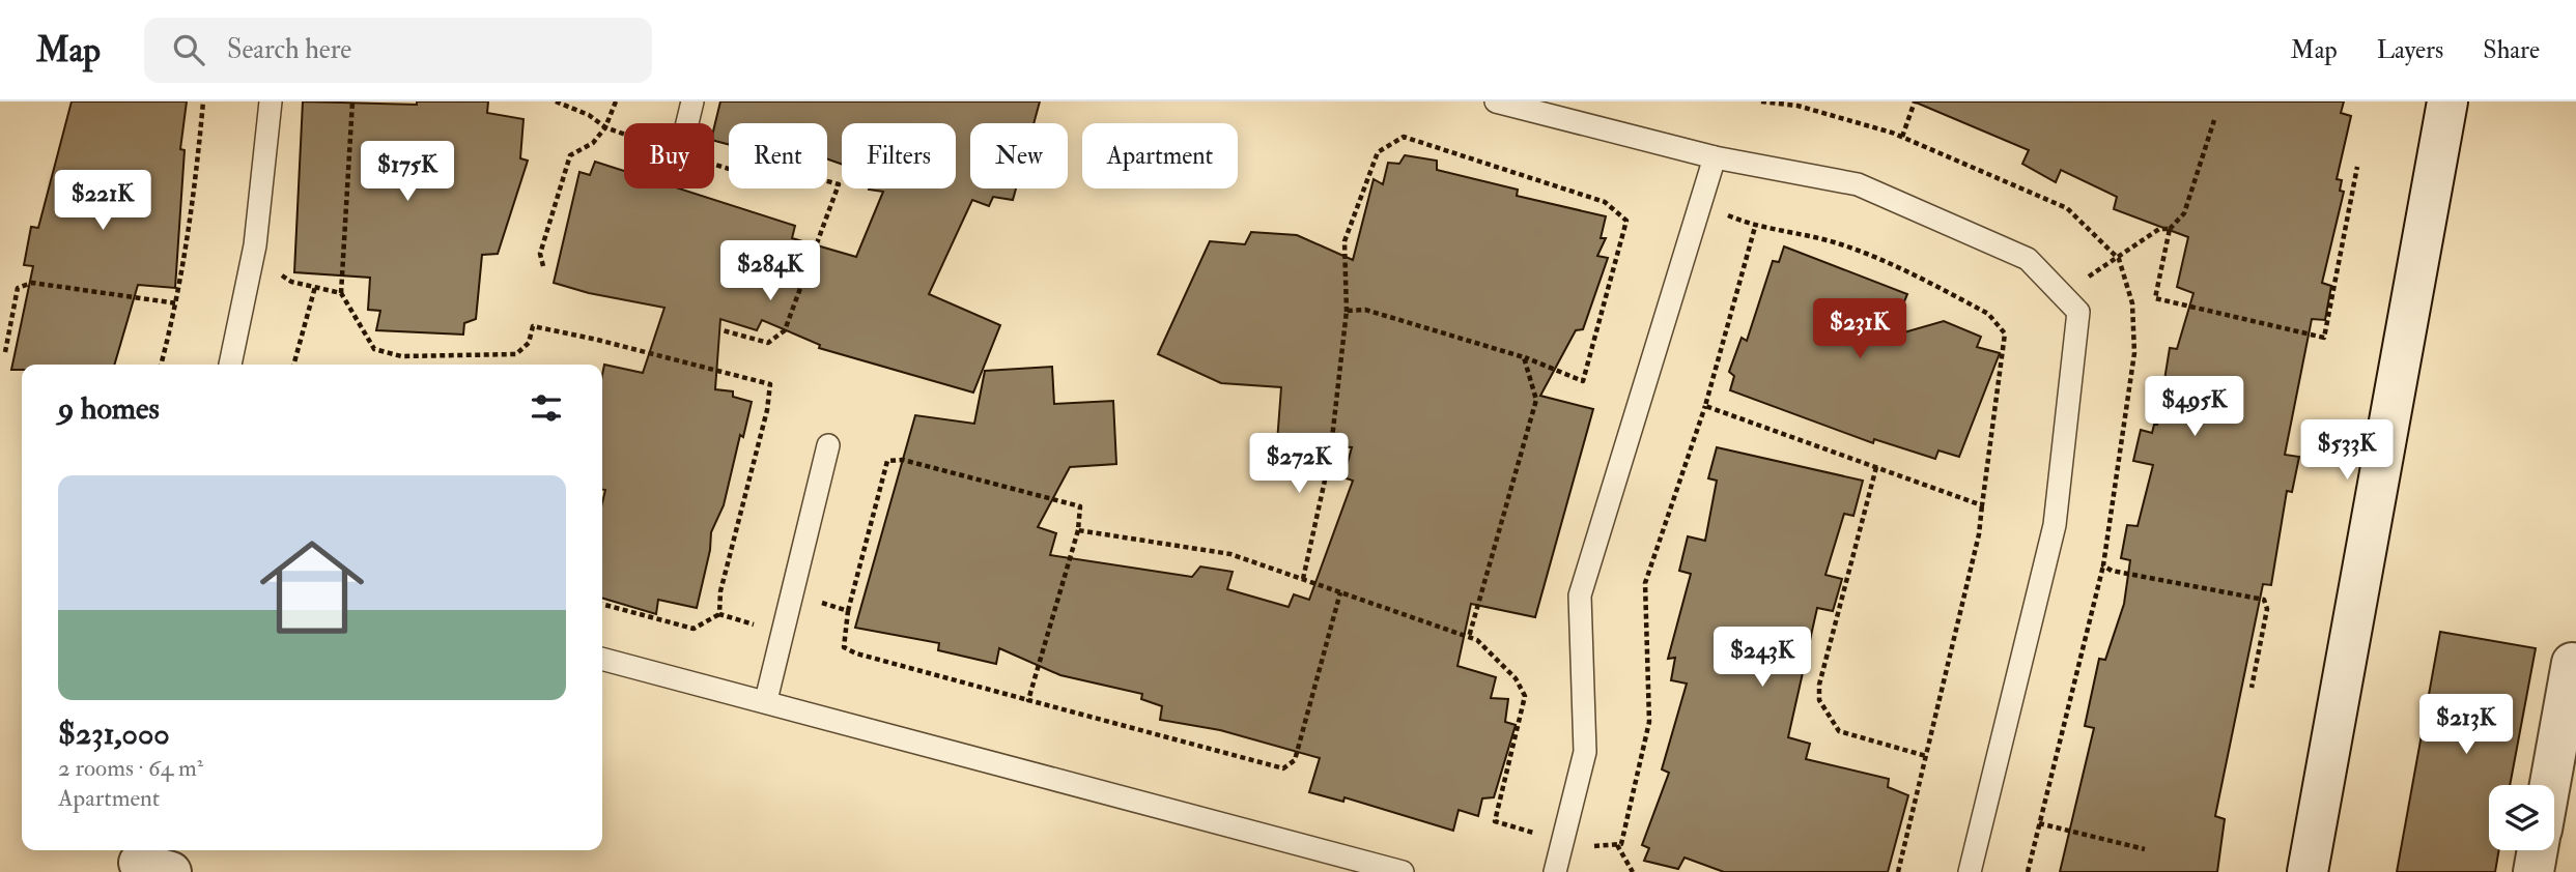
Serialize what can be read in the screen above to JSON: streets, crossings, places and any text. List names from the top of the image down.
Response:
{
  "page": {
    "header": "Map",
    "search": "Search here",
    "nav": ["Map", "Layers", "Share"],
    "chip": [
      "Buy",
      "Rent",
      "Filters",
      "New",
      "Apartment"
    ],
    "price": [
      "$175K",
      "$221K",
      "$284K",
      "$231K",
      "$495K",
      "$533K",
      "$272K",
      "$243K",
      "$213K"
    ],
    "heading": "9 homes",
    "list": [
      {
        "name": "$231,000",
        "note": "2 rooms · 64 m² · Apartment"
      }
    ]
  }
}
